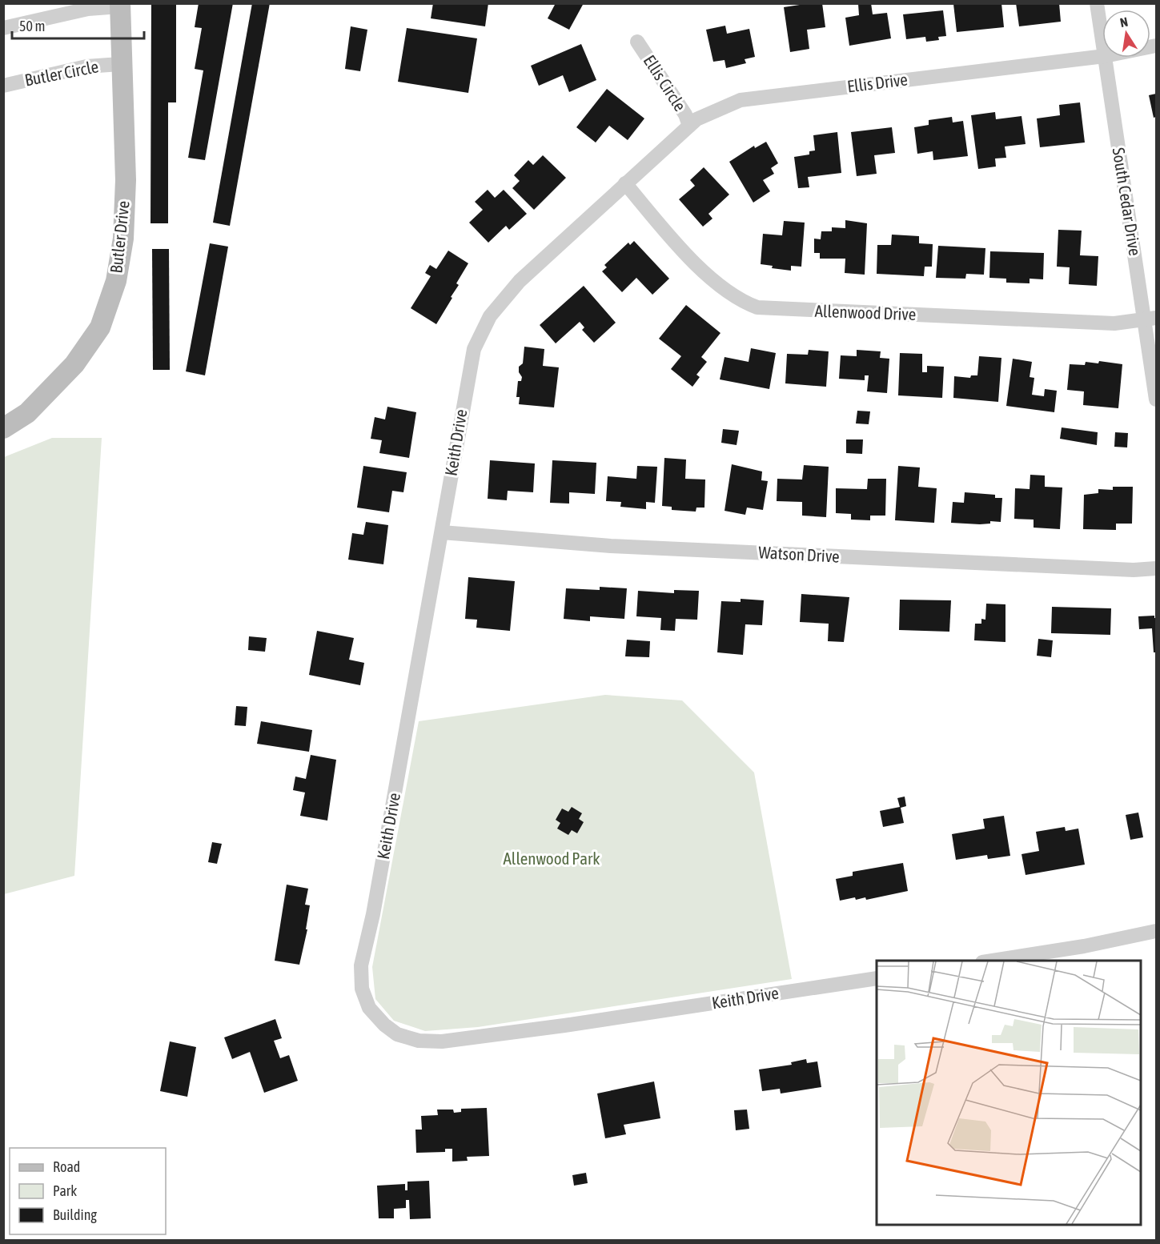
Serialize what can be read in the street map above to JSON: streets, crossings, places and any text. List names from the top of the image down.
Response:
{
  "streets": {
    "street": [
      "Butler Circle",
      "Ellis Circle",
      "Ellis Drive",
      "South Cedar Drive",
      "Butler Drive",
      "Allenwood Drive",
      "Keith Drive",
      "Watson Drive"
    ]
  },
  "crossings": [
    ["Butler Circle", "Butler Drive"],
    ["Ellis Circle", "Ellis Drive"],
    ["Ellis Drive", "Allenwood Drive"],
    ["Ellis Drive", "Keith Drive"],
    ["South Cedar Drive", "Allenwood Drive"],
    ["Allenwood Drive", "Keith Drive"],
    ["Keith Drive", "Watson Drive"]
  ],
  "parks": ["Allenwood Park"],
  "legend": ["Road", "Park", "Building"],
  "scale_bar": "50 m",
  "north": "top"
}
